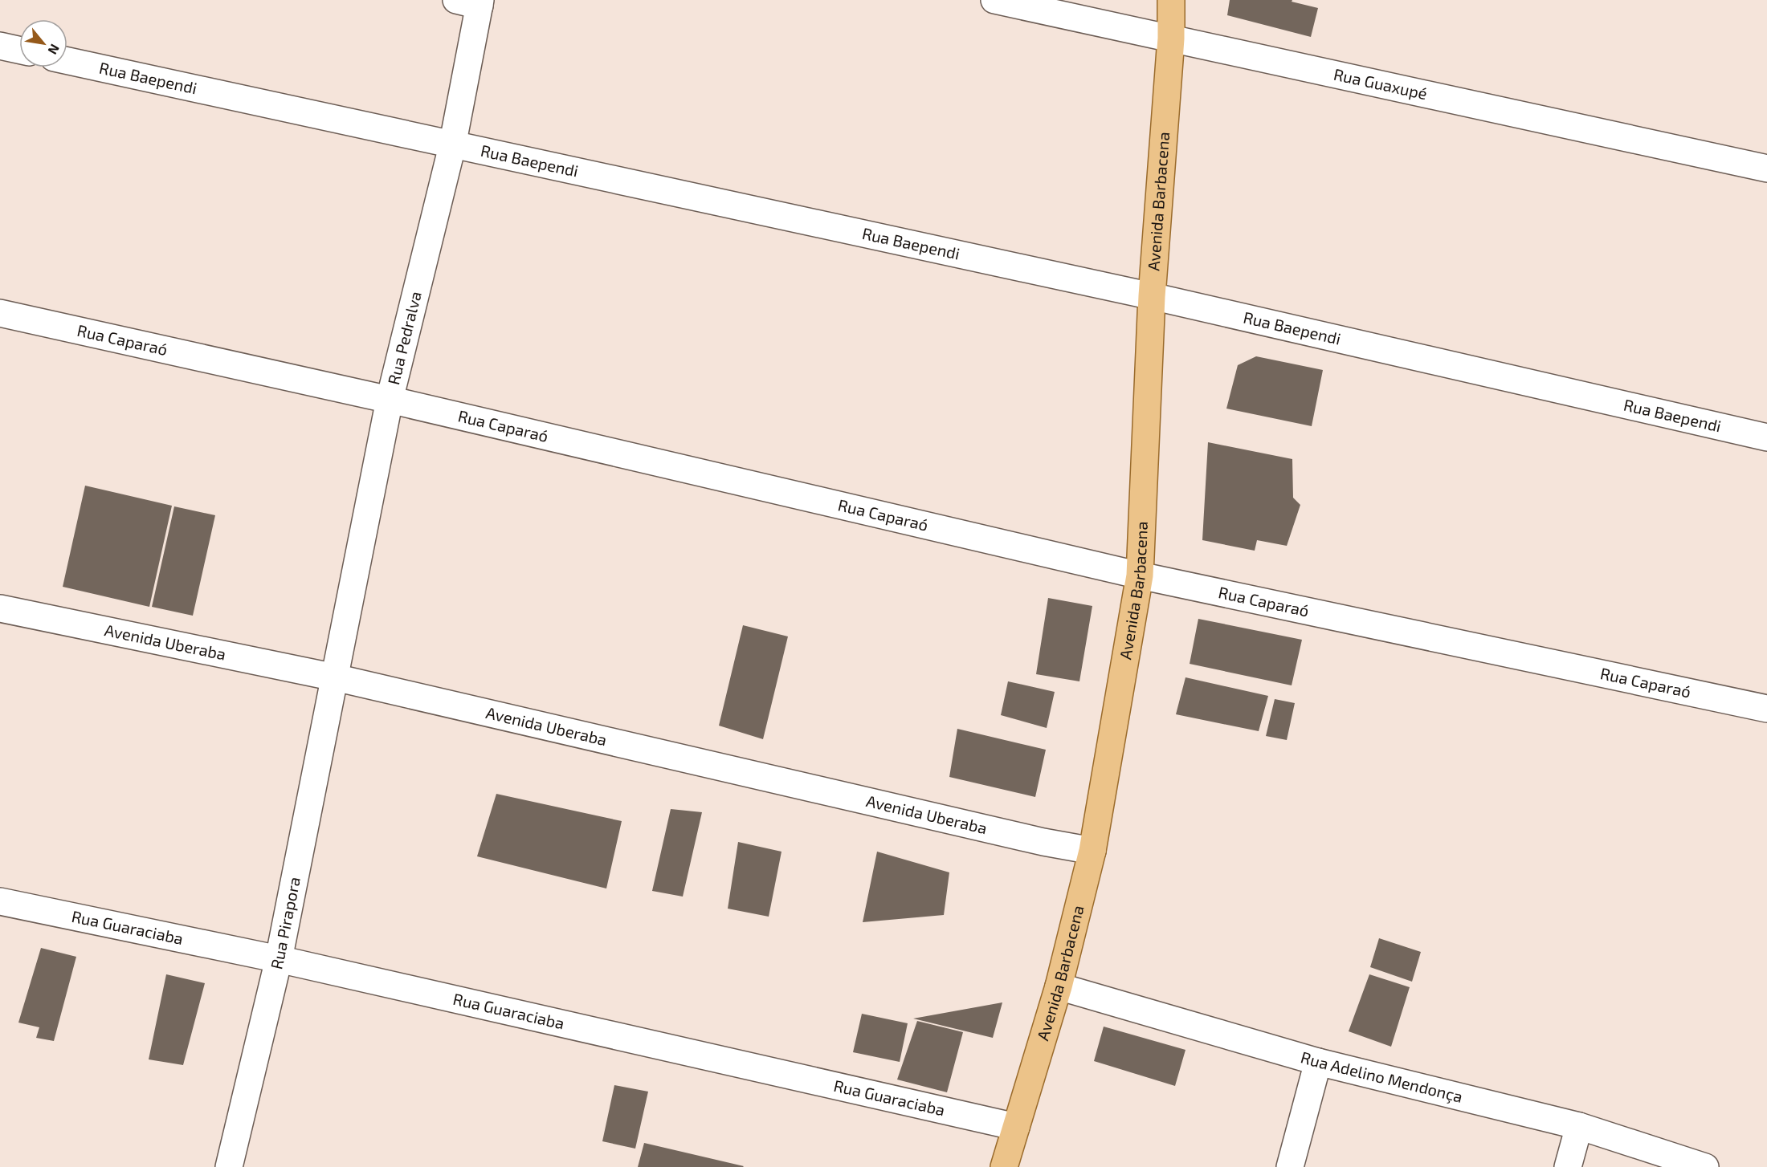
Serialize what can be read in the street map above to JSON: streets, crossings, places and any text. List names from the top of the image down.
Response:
{
  "streets": {
    "main road": ["Avenida Barbacena"],
    "street": [
      "Rua Baependi",
      "Rua Guaxupé",
      "Rua Pedralva",
      "Rua Caparaó",
      "Avenida Uberaba",
      "Rua Pirapora",
      "Rua Guaraciaba",
      "Rua Adelino Mendonça"
    ]
  },
  "crossings": [
    ["Rua Baependi", "Avenida Barbacena"],
    ["Rua Baependi", "Rua Pedralva"],
    ["Rua Guaxupé", "Avenida Barbacena"],
    ["Avenida Barbacena", "Rua Caparaó"],
    ["Avenida Barbacena", "Avenida Uberaba"],
    ["Avenida Barbacena", "Rua Guaraciaba"],
    ["Avenida Barbacena", "Rua Adelino Mendonça"],
    ["Rua Pedralva", "Rua Caparaó"],
    ["Rua Pedralva", "Avenida Uberaba"],
    ["Rua Pedralva", "Rua Pirapora"],
    ["Avenida Uberaba", "Rua Pirapora"],
    ["Rua Pirapora", "Rua Guaraciaba"]
  ],
  "north": "bottom right"
}
